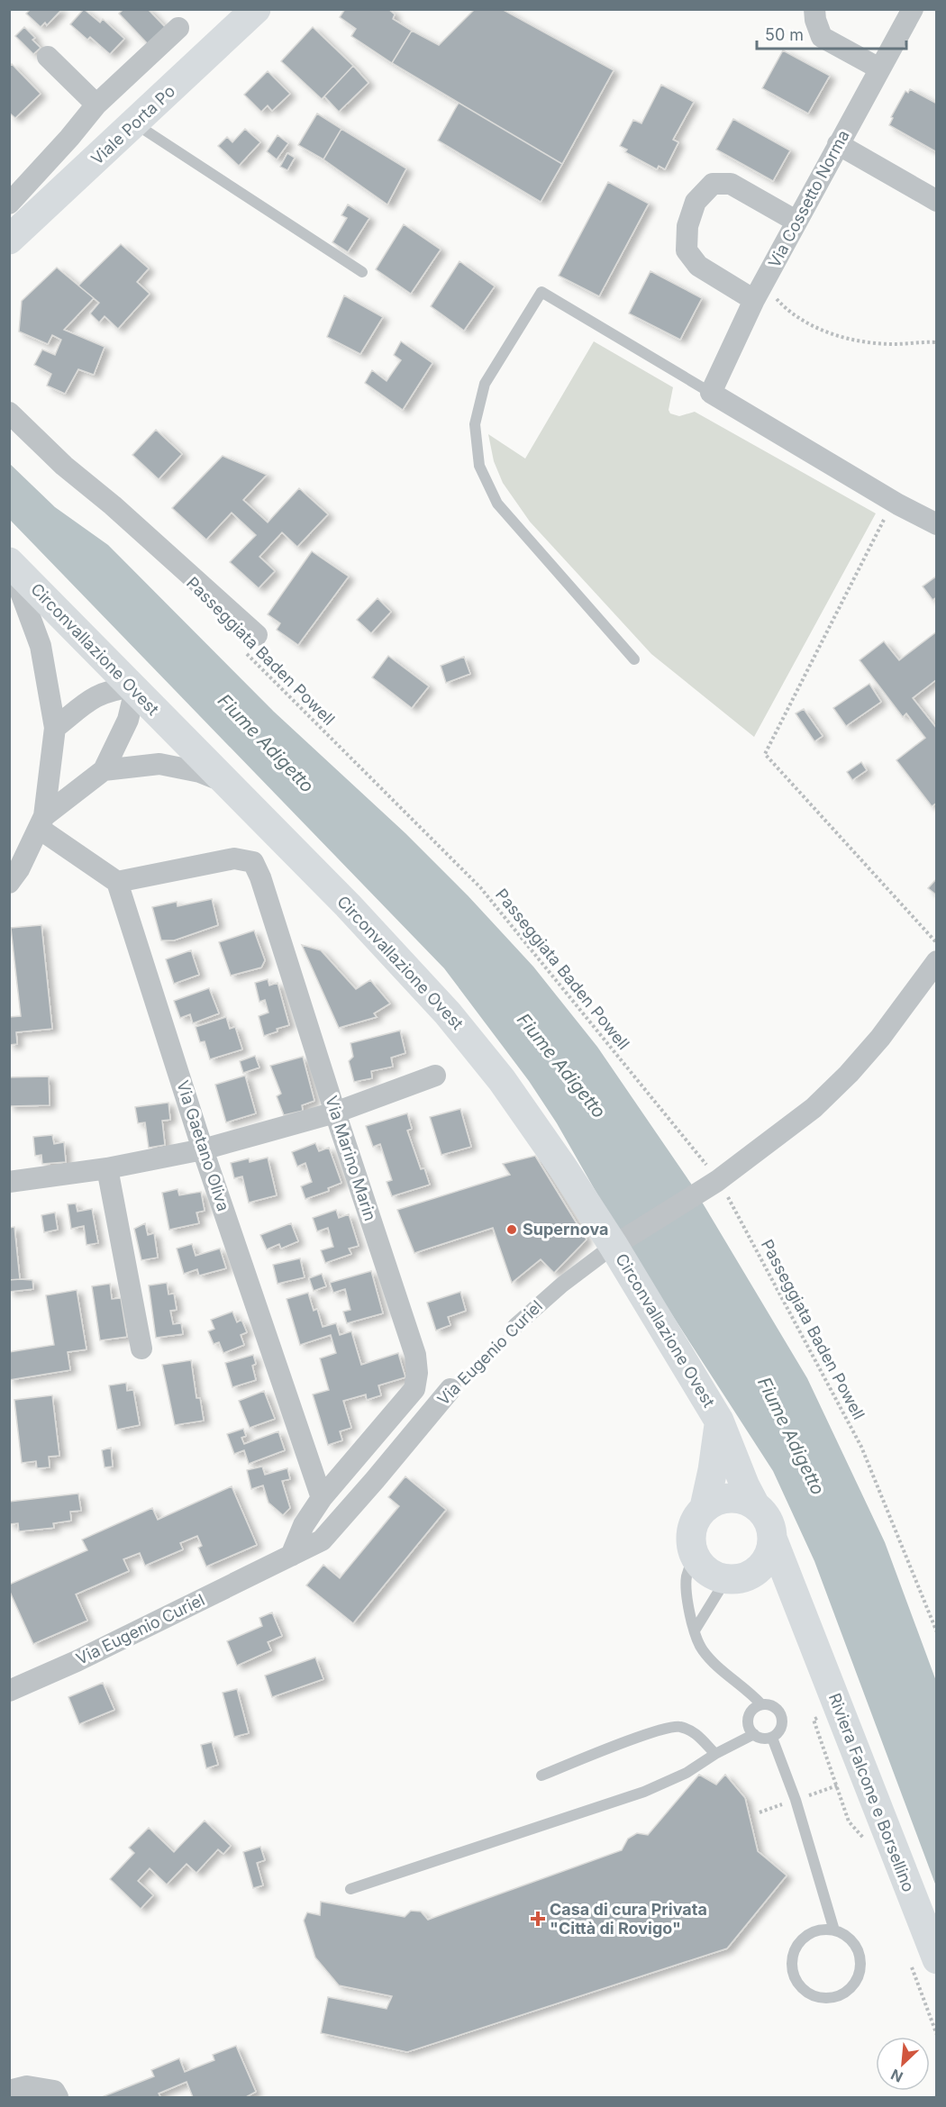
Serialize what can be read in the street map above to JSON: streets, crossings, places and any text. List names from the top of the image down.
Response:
{
  "streets": {
    "main road": ["Viale Porta Po", "Circonvallazione Ovest", "Riviera Falcone e Borsellino"],
    "street": [
      "Via Cossetto Norma",
      "Via Gaetano Oliva",
      "Via Marino Marin",
      "Via Eugenio Curiel"
    ],
    "path": ["Passeggiata Baden Powell"]
  },
  "crossings": [
    ["Circonvallazione Ovest", "Via Eugenio Curiel"],
    ["Circonvallazione Ovest", "Riviera Falcone e Borsellino"],
    ["Passeggiata Baden Powell", "Via Eugenio Curiel"],
    ["Via Gaetano Oliva", "Via Marino Marin"],
    ["Via Marino Marin", "Via Eugenio Curiel"]
  ],
  "water": ["Fiume Adigetto"],
  "places": {
    "other": ["Supernova"],
    "health": ["Casa di cura Privata \"Città di Rovigo\""]
  },
  "scale_bar": "50 m",
  "north": "bottom left"
}
